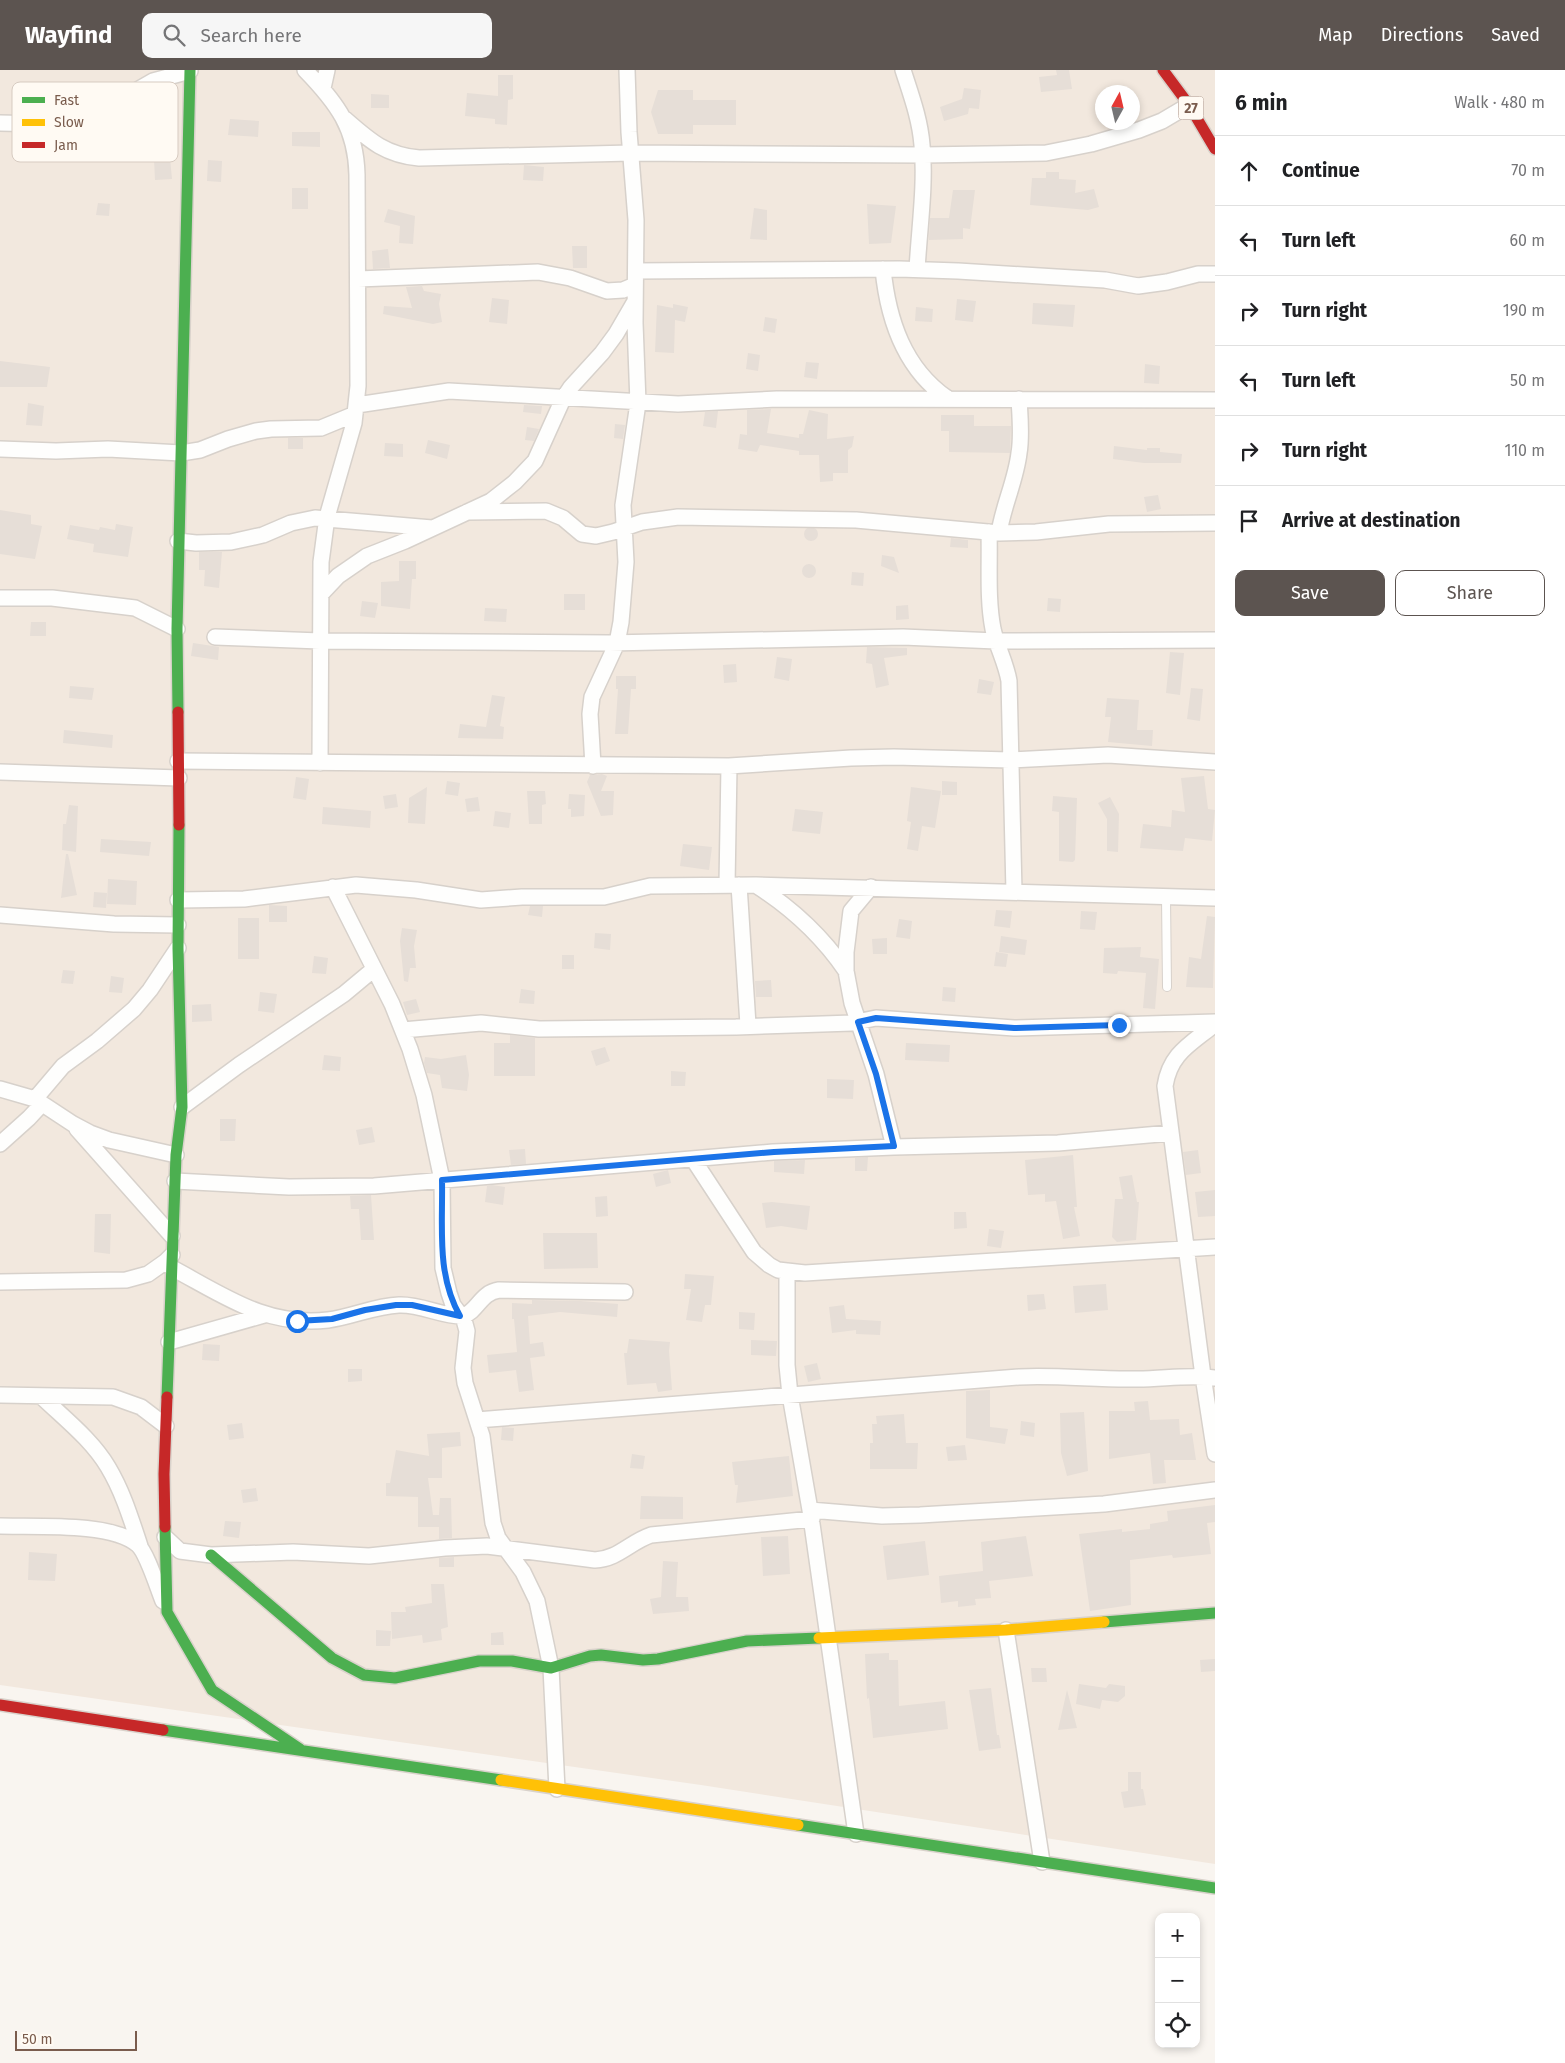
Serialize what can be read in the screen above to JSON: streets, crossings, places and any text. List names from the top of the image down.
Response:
{
  "streets": {
    "street": ["27"]
  },
  "legend": ["Fast", "Slow", "Jam"],
  "scale_bar": "50 m",
  "north": "top",
  "page": {
    "header": "Wayfind",
    "search": "Search here",
    "nav": ["Map", "Directions", "Saved"],
    "heading": ["6 min", "Walk · 480 m"],
    "list": [
      ["Continue", "70 m"],
      ["Turn left", "60 m"],
      ["Turn right", "190 m"],
      ["Turn left", "50 m"],
      ["Turn right", "110 m"],
      "Arrive at destination"
    ],
    "buttons": ["Save", "Share"],
    "map_buttons": ["+", "−"],
    "scale": "50 m"
  }
}
